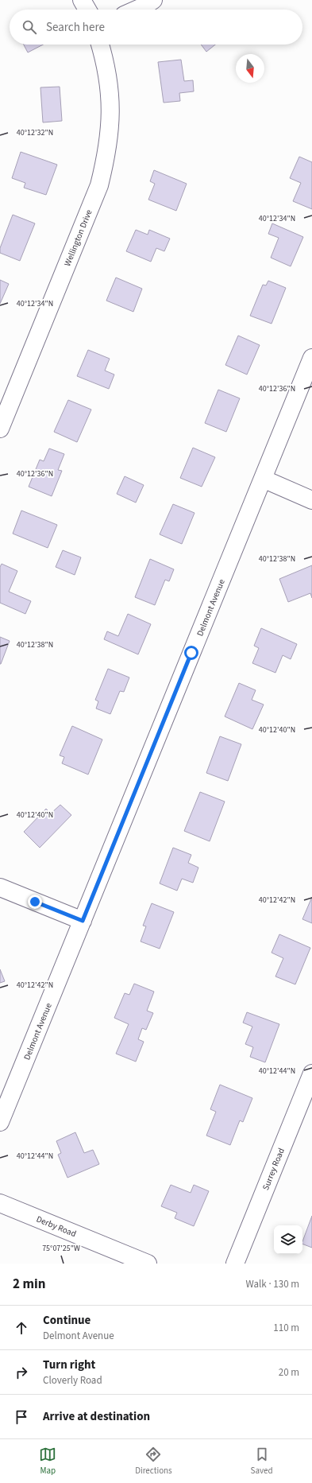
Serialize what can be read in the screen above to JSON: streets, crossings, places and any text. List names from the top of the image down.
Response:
{
  "streets": {
    "street": [
      "Wellington Drive",
      "Delmont Avenue",
      "Surrey Road",
      "Derby Road"
    ]
  },
  "north": "bottom",
  "page": {
    "search": "Search here",
    "heading": ["2 min", "Walk · 130 m"],
    "list": [
      ["Continue", "Delmont Avenue", "110 m"],
      ["Turn right", "Cloverly Road", "20 m"],
      "Arrive at destination"
    ],
    "nav": ["Map", "Directions", "Saved"]
  },
  "coordinates": [
    "40°12'32\"N",
    "40°12'34\"N",
    "40°12'36\"N",
    "40°12'38\"N",
    "40°12'40\"N",
    "40°12'42\"N",
    "40°12'44\"N",
    "75°07'25\"W"
  ]
}
